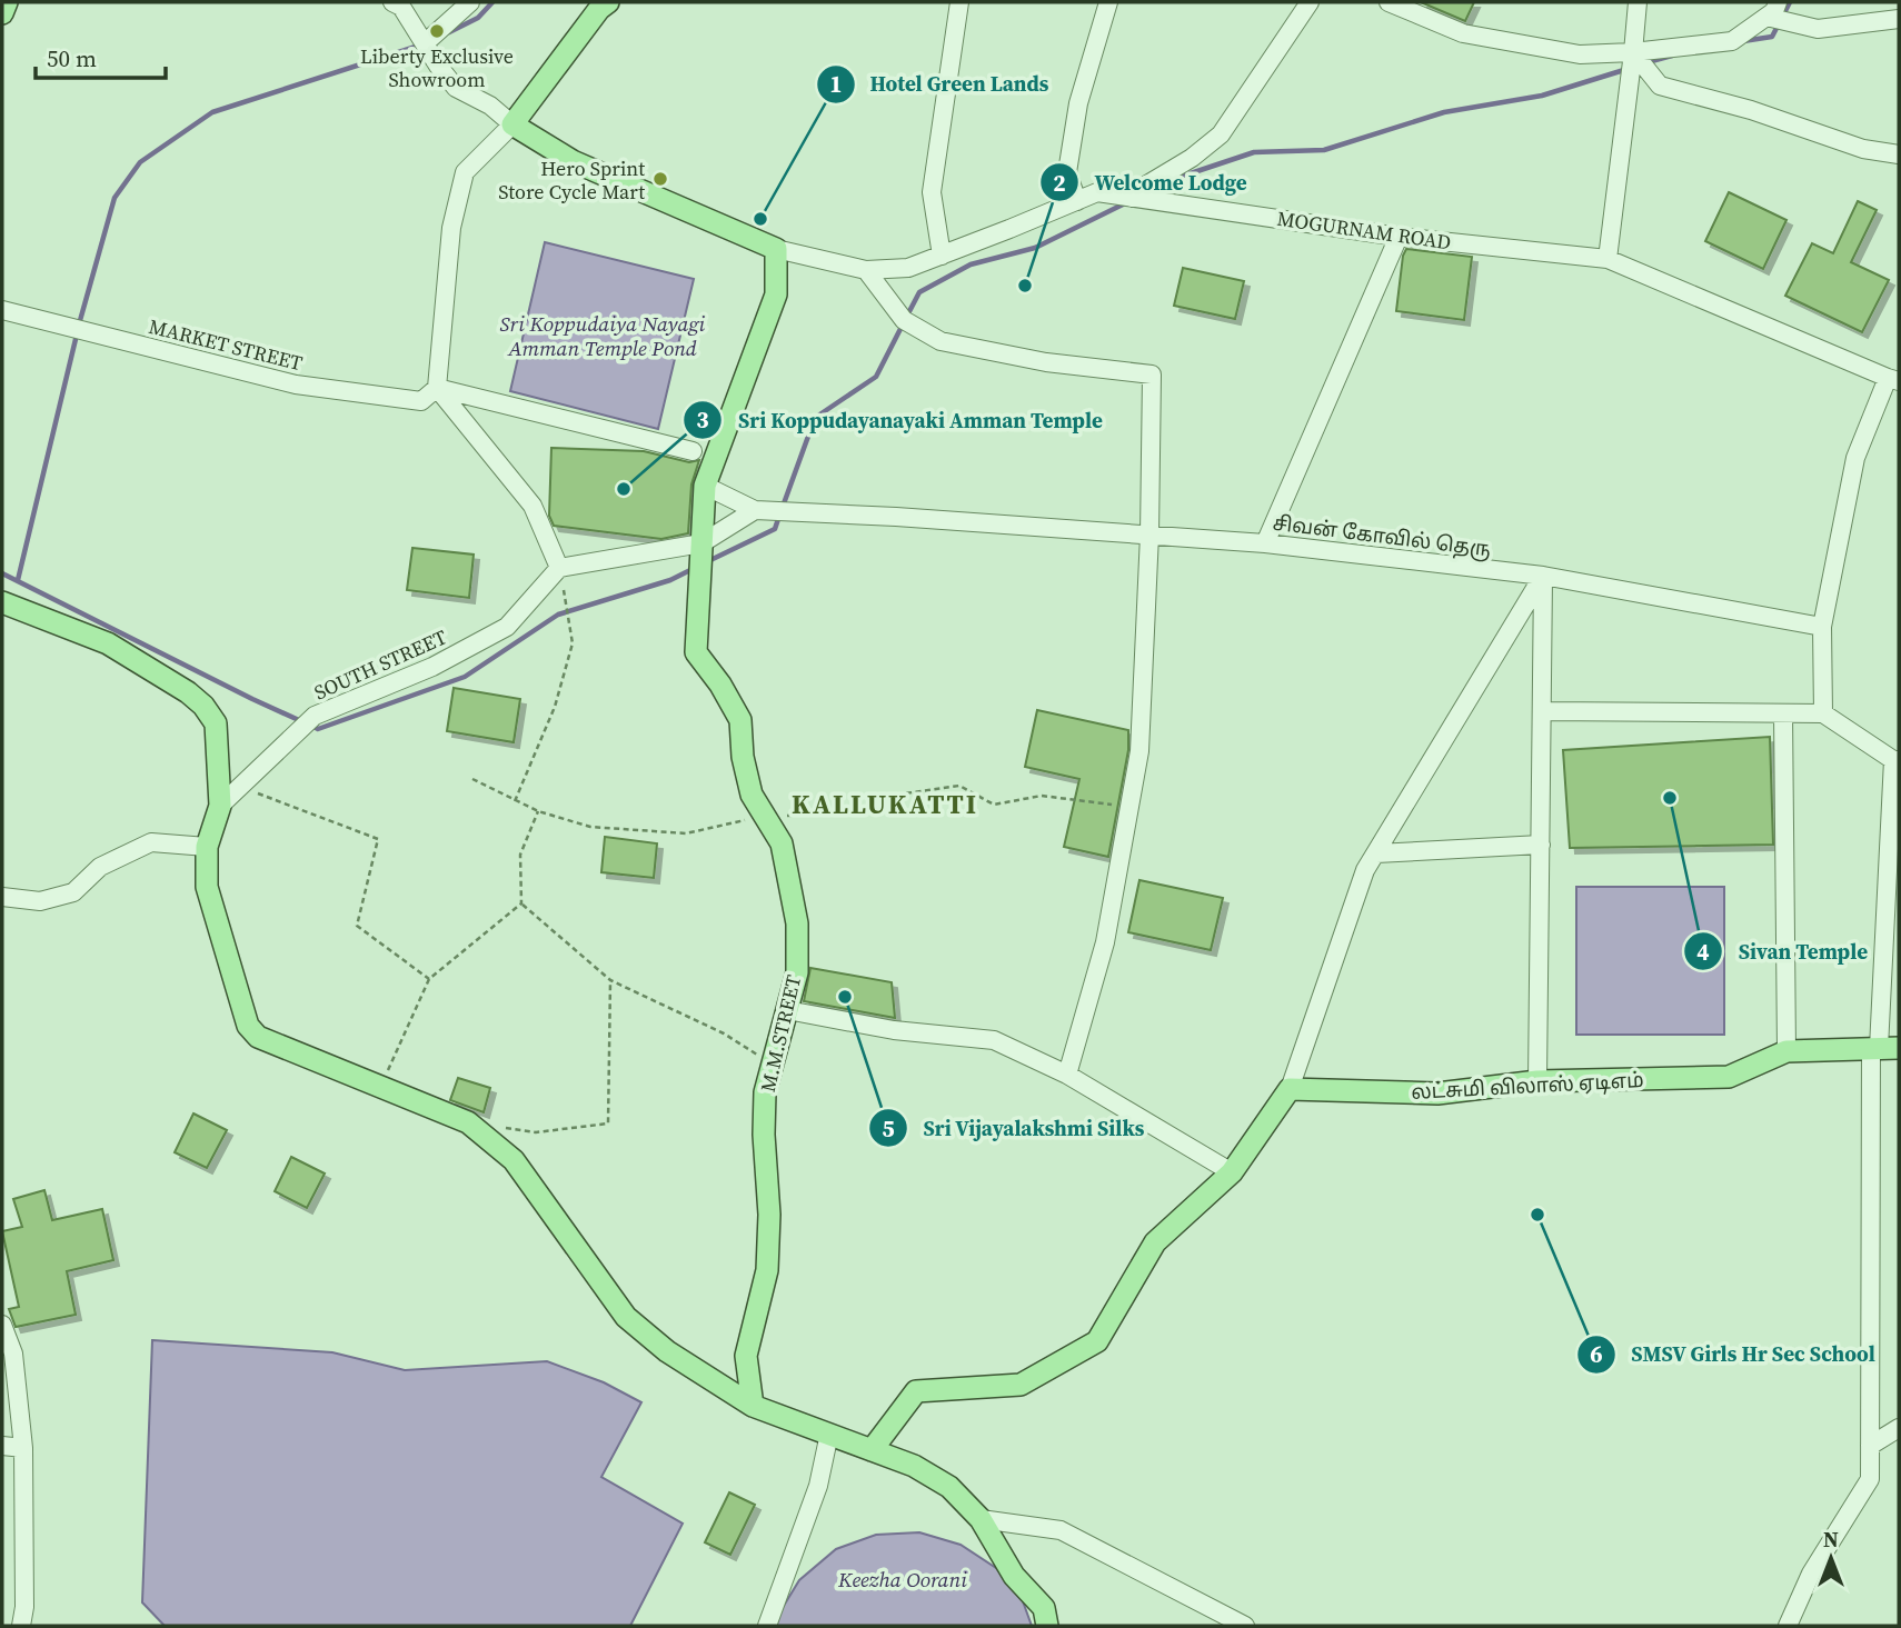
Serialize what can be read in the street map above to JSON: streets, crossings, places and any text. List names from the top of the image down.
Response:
{
  "streets": {
    "main road": ["MOGURNAM ROAD", "M.M.STREET", "லட்சுமி விலாஸ் ஏடிஎம்"],
    "street": ["MARKET STREET", "சிவன் கோவில் தெரு", "SOUTH STREET"]
  },
  "crossings": [
    ["MOGURNAM ROAD", "M.M.STREET"]
  ],
  "districts": ["KALLUKATTI"],
  "water": ["Sri Koppudaiya Nayagi Amman Temple Pond", "Keezha Oorani"],
  "places": [
    "Liberty Exclusive Showroom",
    "Hero Sprint Store Cycle Mart",
    "Hotel Green Lands",
    "Welcome Lodge",
    "Sri Koppudayanayaki Amman Temple",
    "Sivan Temple",
    "Sri Vijayalakshmi Silks",
    "SMSV Girls Hr Sec School"
  ],
  "scale_bar": "50 m",
  "north": "top"
}
